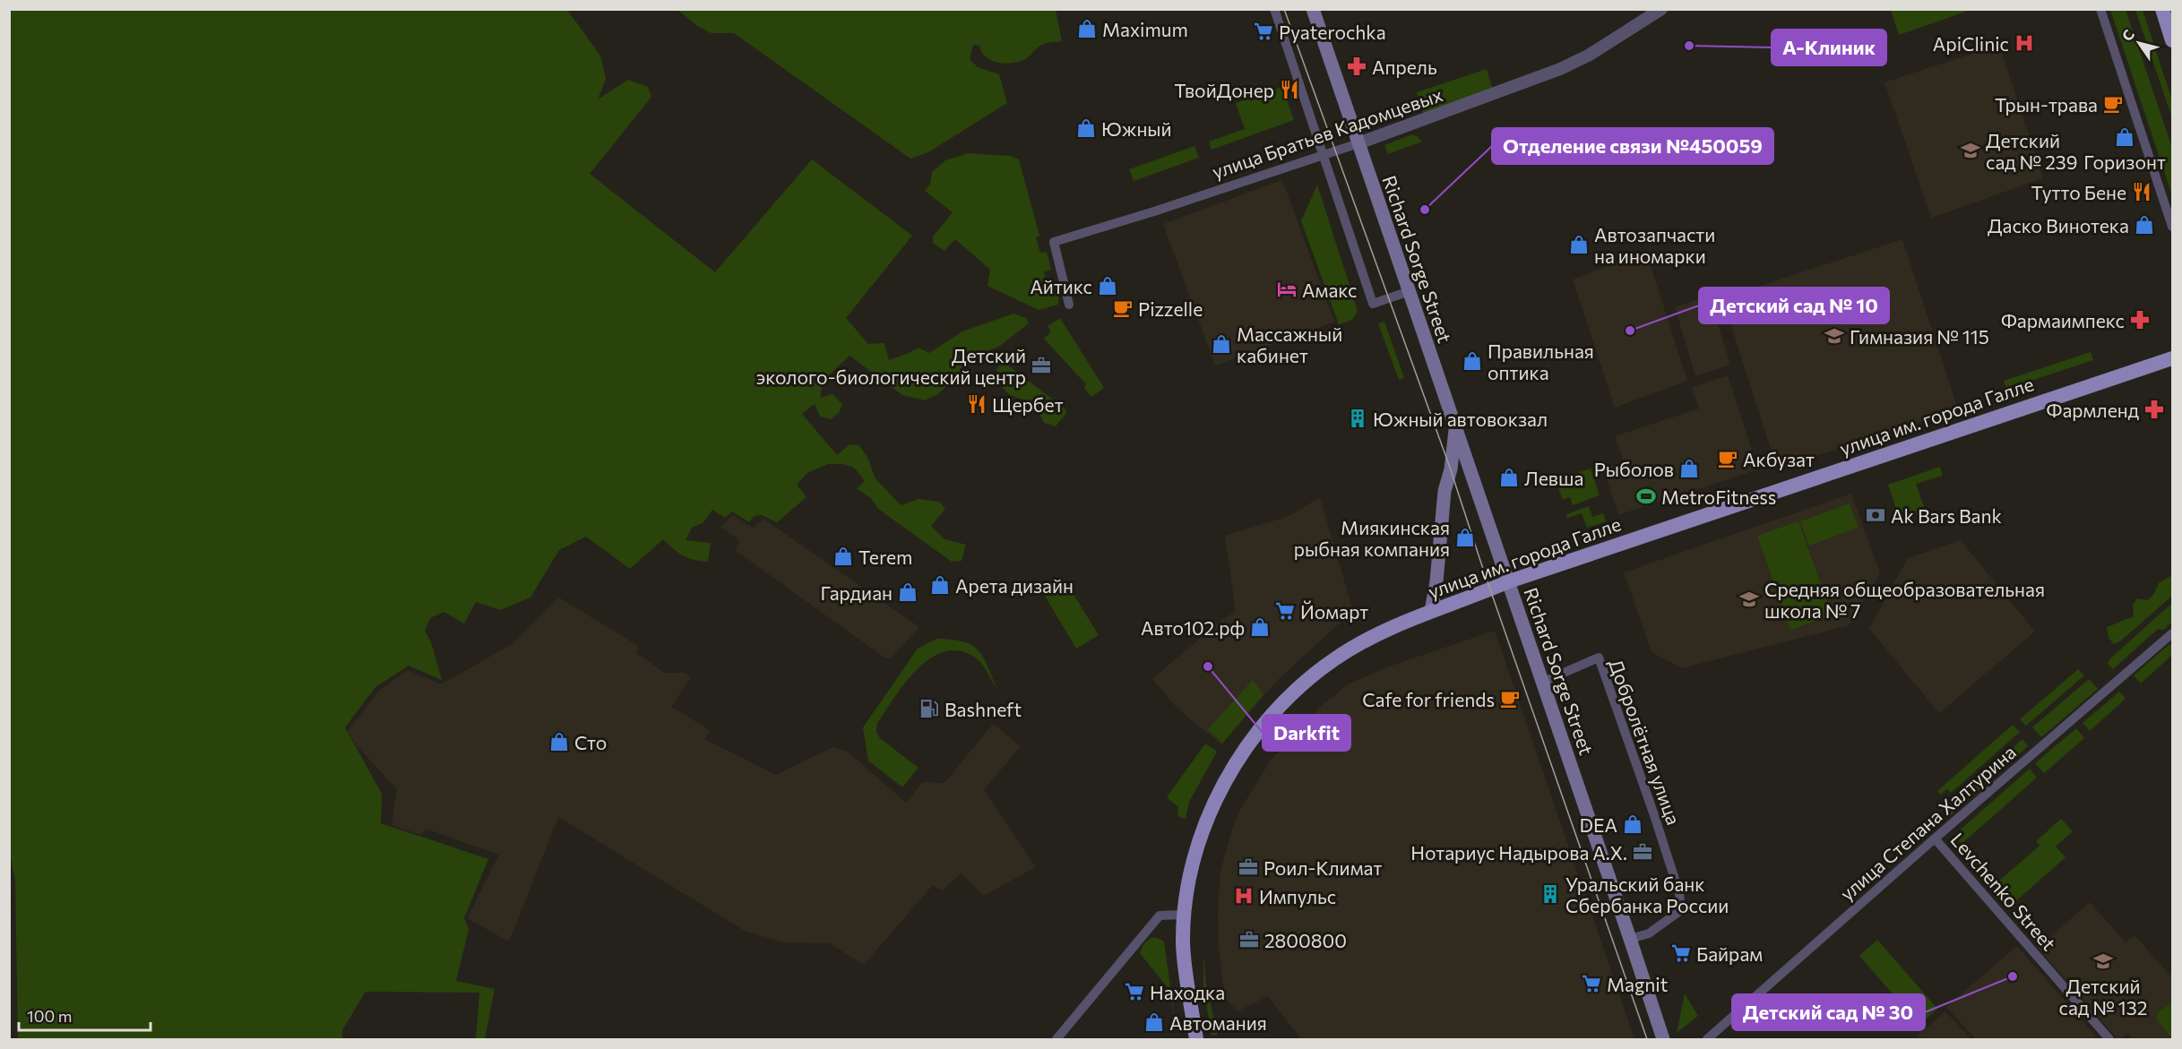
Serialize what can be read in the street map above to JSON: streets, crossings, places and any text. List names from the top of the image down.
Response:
{
  "streets": {
    "main road": ["Richard Sorge Street", "улица им. города Галле"],
    "street": [
      "улица Братьев Кадомцевых",
      "Добролётная улица",
      "улица Степана Халтурина",
      "Levchenko Street"
    ]
  },
  "crossings": [
    ["улица Братьев Кадомцевых", "Richard Sorge Street"],
    ["Richard Sorge Street", "улица им. города Галле"],
    ["Richard Sorge Street", "Добролётная улица"],
    ["улица Степана Халтурина", "Levchenko Street"]
  ],
  "places": {
    "shop": [
      "Maximum",
      "Южный",
      "Горизонт",
      "Даско Винотека",
      "Автозапчасти на иномарки",
      "Айтикс",
      "Массажный кабинет",
      "Правильная оптика",
      "Рыболов",
      "Левша",
      "Миякинская рыбная компания",
      "Terem",
      "Арета дизайн",
      "Гардиан",
      "Авто102.рф",
      "Сто",
      "DEA",
      "Автомания"
    ],
    "supermarket": [
      "Pyaterochka",
      "Йомарт",
      "Байрам",
      "Magnit",
      "Находка"
    ],
    "hospital": ["ApiClinic", "Импульс"],
    "other": [
      "А-Клиник",
      "Отделение связи №450059",
      "Детский сад № 10",
      "Darkfit",
      "Детский сад № 30"
    ],
    "pharmacy": ["Апрель", "Фармаимпекс", "Фармленд"],
    "restaurant": ["ТвойДонер", "Тутто Бене", "Щербет"],
    "cafe": [
      "Трын-трава",
      "Pizzelle",
      "Акбузат",
      "Cafe for friends"
    ],
    "school or university": [
      "Детский сад № 239",
      "Гимназия № 115",
      "Средняя общеобразовательная школа № 7",
      "Детский сад № 132"
    ],
    "hotel": ["Амакс"],
    "office": [
      "Детский эколого-биологический центр",
      "Нотариус Надырова А.Х.",
      "Роил-Климат",
      "2800800"
    ],
    "building": ["Южный автовокзал", "Уральский банк Сбербанка России"],
    "sports": ["MetroFitness"],
    "bank": ["Ak Bars Bank"],
    "fuel station": ["Bashneft"]
  },
  "scale_bar": "100 m",
  "north": "top left"
}
